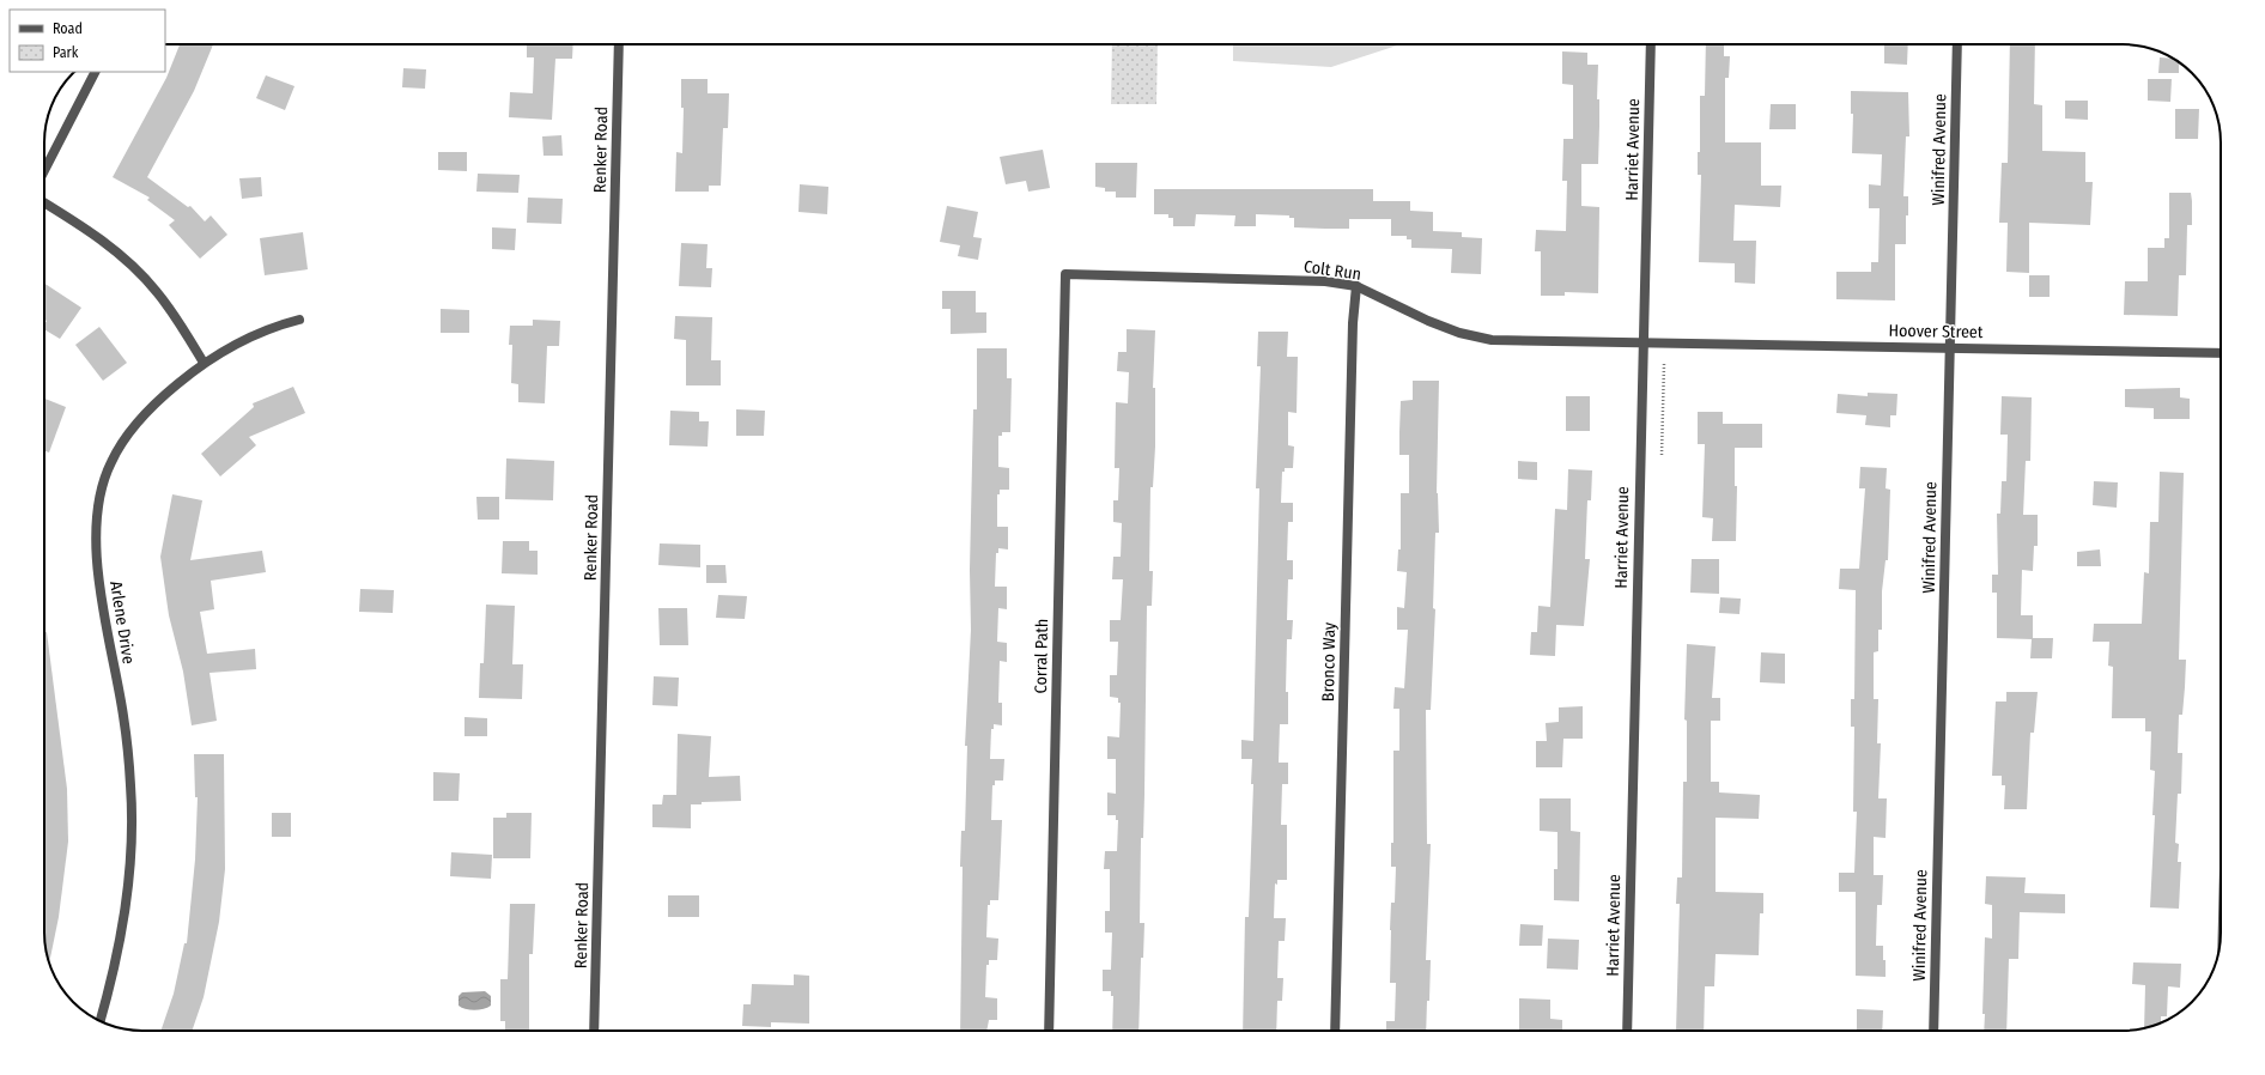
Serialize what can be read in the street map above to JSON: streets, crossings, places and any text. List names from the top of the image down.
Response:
{
  "streets": {
    "street": [
      "Renker Road",
      "Harriet Avenue",
      "Winifred Avenue",
      "Colt Run",
      "Hoover Street",
      "Arlene Drive",
      "Corral Path",
      "Bronco Way"
    ]
  },
  "crossings": [
    ["Harriet Avenue", "Colt Run"],
    ["Harriet Avenue", "Hoover Street"],
    ["Winifred Avenue", "Hoover Street"],
    ["Colt Run", "Hoover Street"],
    ["Colt Run", "Corral Path"],
    ["Colt Run", "Bronco Way"]
  ],
  "legend": ["Road", "Park"]
}
